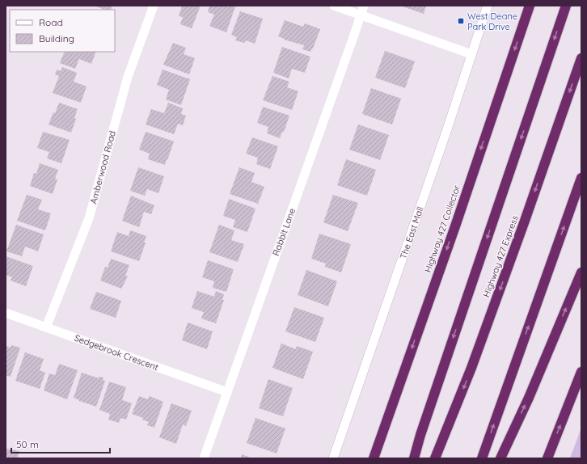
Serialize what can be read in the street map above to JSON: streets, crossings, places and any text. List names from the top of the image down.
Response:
{
  "streets": {
    "highway": ["Highway 427 Collector", "Highway 427 Express"],
    "street": [
      "Amberwood Road",
      "Rabbit Lane",
      "The East Mall",
      "Sedgebrook Crescent"
    ]
  },
  "crossings": [
    ["Amberwood Road", "Sedgebrook Crescent"],
    ["Rabbit Lane", "Sedgebrook Crescent"]
  ],
  "places": {
    "transit": ["West Deane Park Drive"]
  },
  "legend": ["Road", "Building"],
  "scale_bar": "50 m"
}
